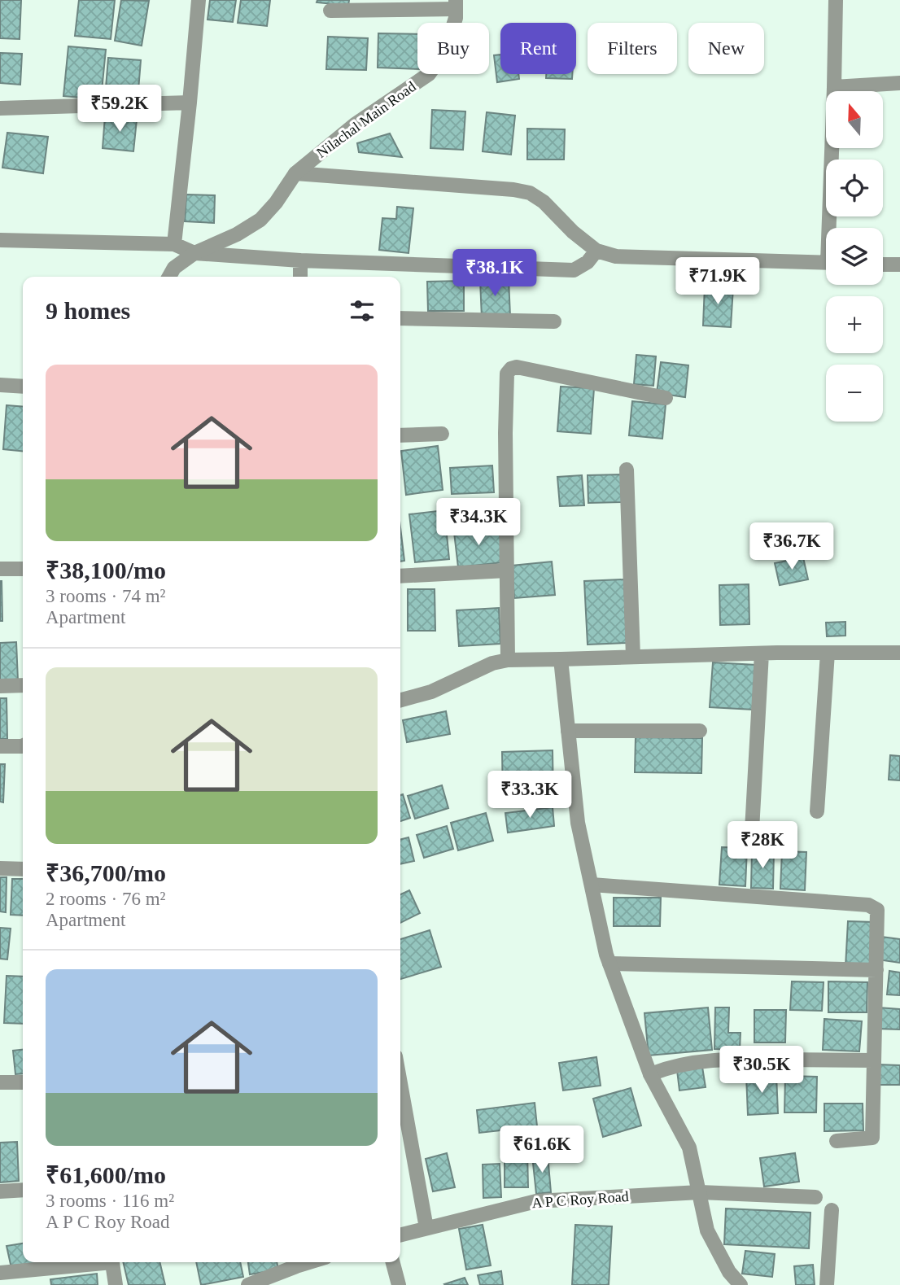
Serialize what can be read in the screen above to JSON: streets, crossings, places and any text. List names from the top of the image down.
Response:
{
  "streets": {
    "street": ["Nilachal Main Road", "A P C Roy Road"]
  },
  "north": "top",
  "page": {
    "chip": [
      "Buy",
      "Rent",
      "Filters",
      "New"
    ],
    "price": [
      "₹59.2K",
      "₹38.1K",
      "₹71.9K",
      "₹34.3K",
      "₹36.7K",
      "₹33.3K",
      "₹28K",
      "₹30.5K",
      "₹61.6K"
    ],
    "map_buttons": ["+", "−"],
    "heading": "9 homes",
    "list": [
      {
        "name": "₹38,100/mo",
        "note": "3 rooms · 74 m² · Apartment"
      },
      {
        "name": "₹36,700/mo",
        "note": "2 rooms · 76 m² · Apartment"
      },
      {
        "name": "₹61,600/mo",
        "note": "3 rooms · 116 m² · A P C Roy Road"
      }
    ]
  }
}
